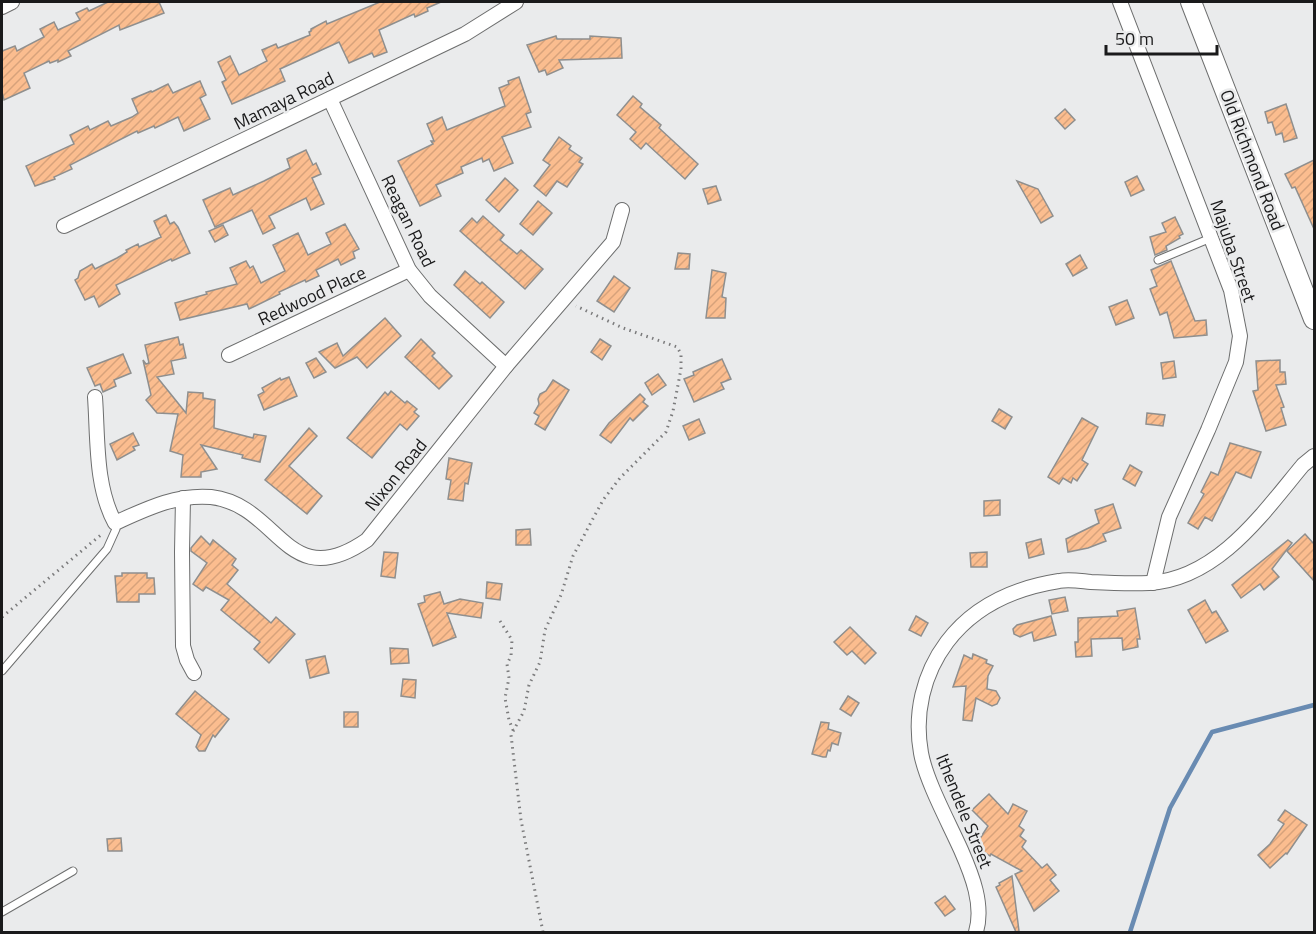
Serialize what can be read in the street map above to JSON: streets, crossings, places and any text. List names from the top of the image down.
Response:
{
  "streets": {
    "street": [
      "Mamaya Road",
      "Old Richmond Road",
      "Reagan Road",
      "Majuba Street",
      "Redwood Place",
      "Nixon Road",
      "Ithendele Street"
    ]
  },
  "crossings": [
    ["Mamaya Road", "Reagan Road"],
    ["Reagan Road", "Redwood Place"],
    ["Reagan Road", "Nixon Road"],
    ["Majuba Street", "Ithendele Street"]
  ],
  "scale_bar": "50 m"
}
